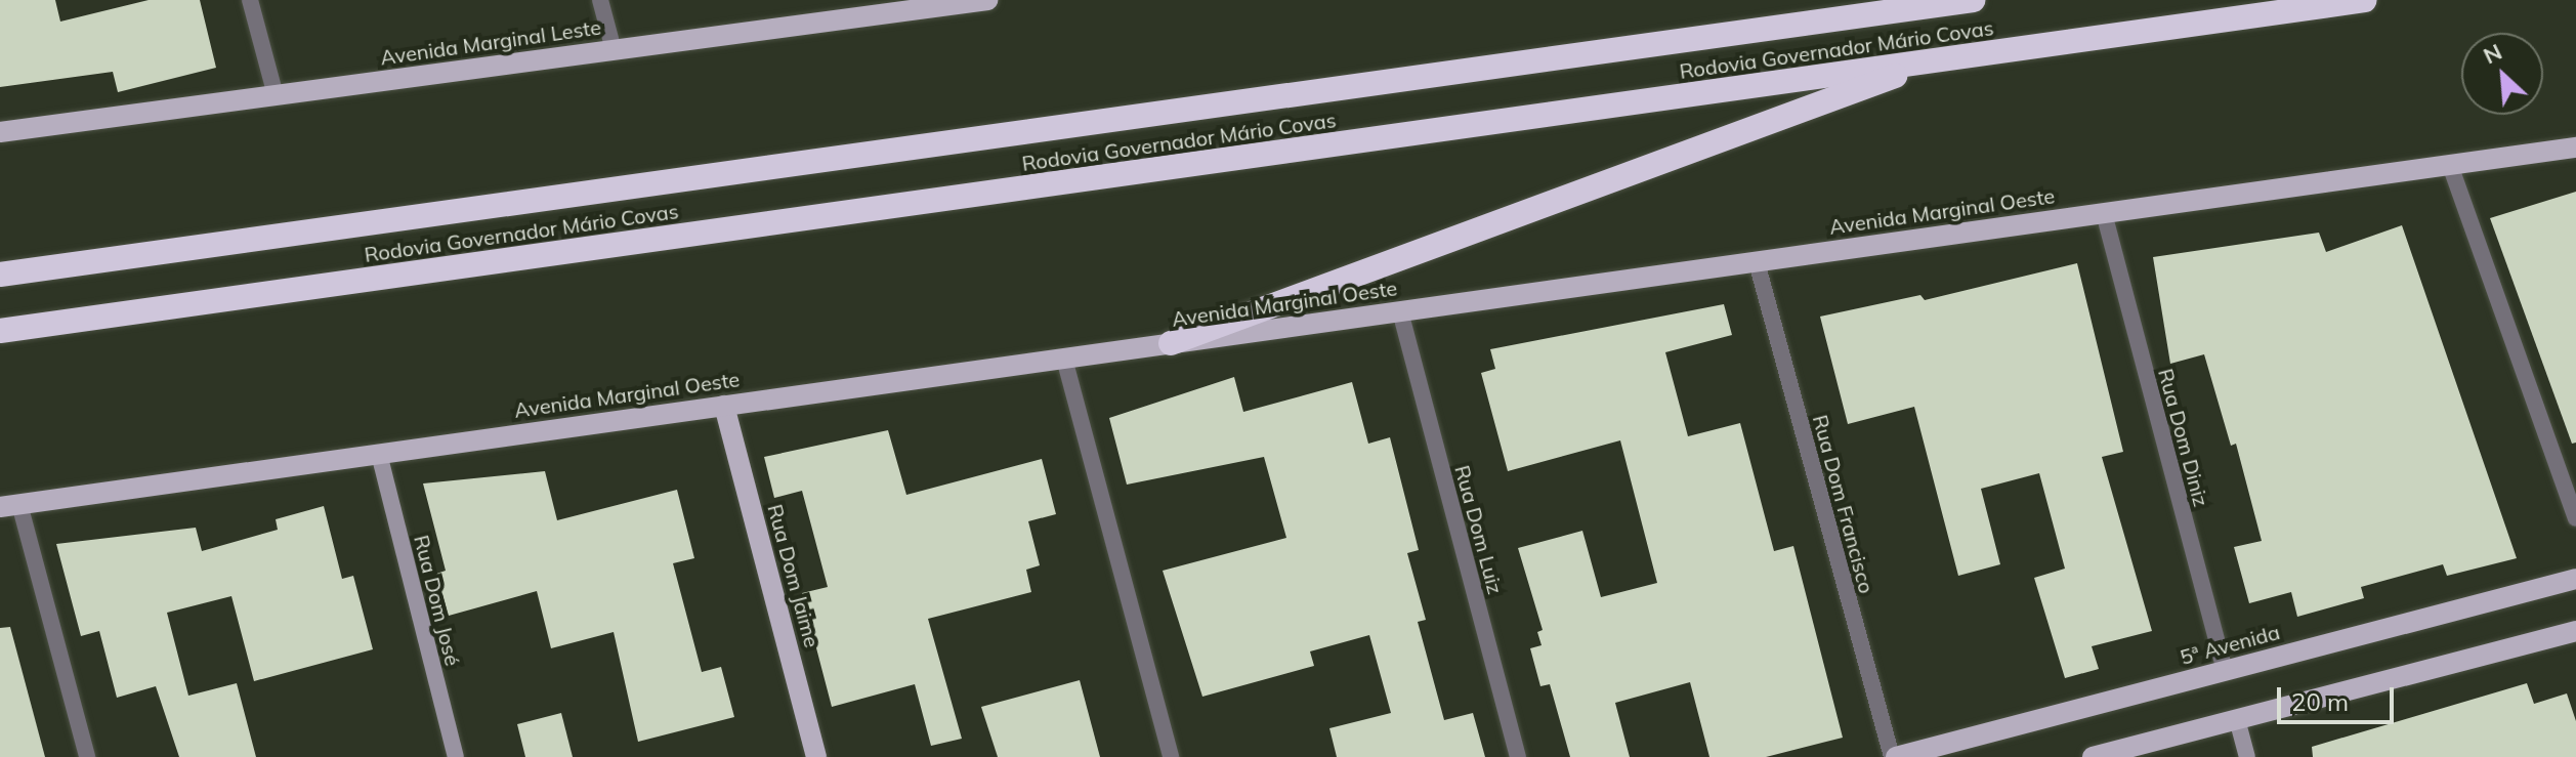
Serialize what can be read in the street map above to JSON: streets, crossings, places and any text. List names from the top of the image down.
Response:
{
  "streets": {
    "highway": ["Rodovia Governador Mário Covas"],
    "main road": [
      "Avenida Marginal Leste",
      "Avenida Marginal Oeste",
      "Rua Dom Jaime",
      "5ª Avenida"
    ],
    "street": [
      "Rua Dom Diniz",
      "Rua Dom Francisco",
      "Rua Dom Luiz",
      "Rua Dom José"
    ]
  },
  "crossings": [
    ["Avenida Marginal Oeste", "Rua Dom Diniz"],
    ["Avenida Marginal Oeste", "Rua Dom Francisco"],
    ["Avenida Marginal Oeste", "Rua Dom Luiz"],
    ["Avenida Marginal Oeste", "Rua Dom Jaime"],
    ["Avenida Marginal Oeste", "Rua Dom José"],
    ["Rua Dom Diniz", "5ª Avenida"],
    ["Rua Dom Francisco", "5ª Avenida"]
  ],
  "scale_bar": "20 m",
  "north": "top left"
}
